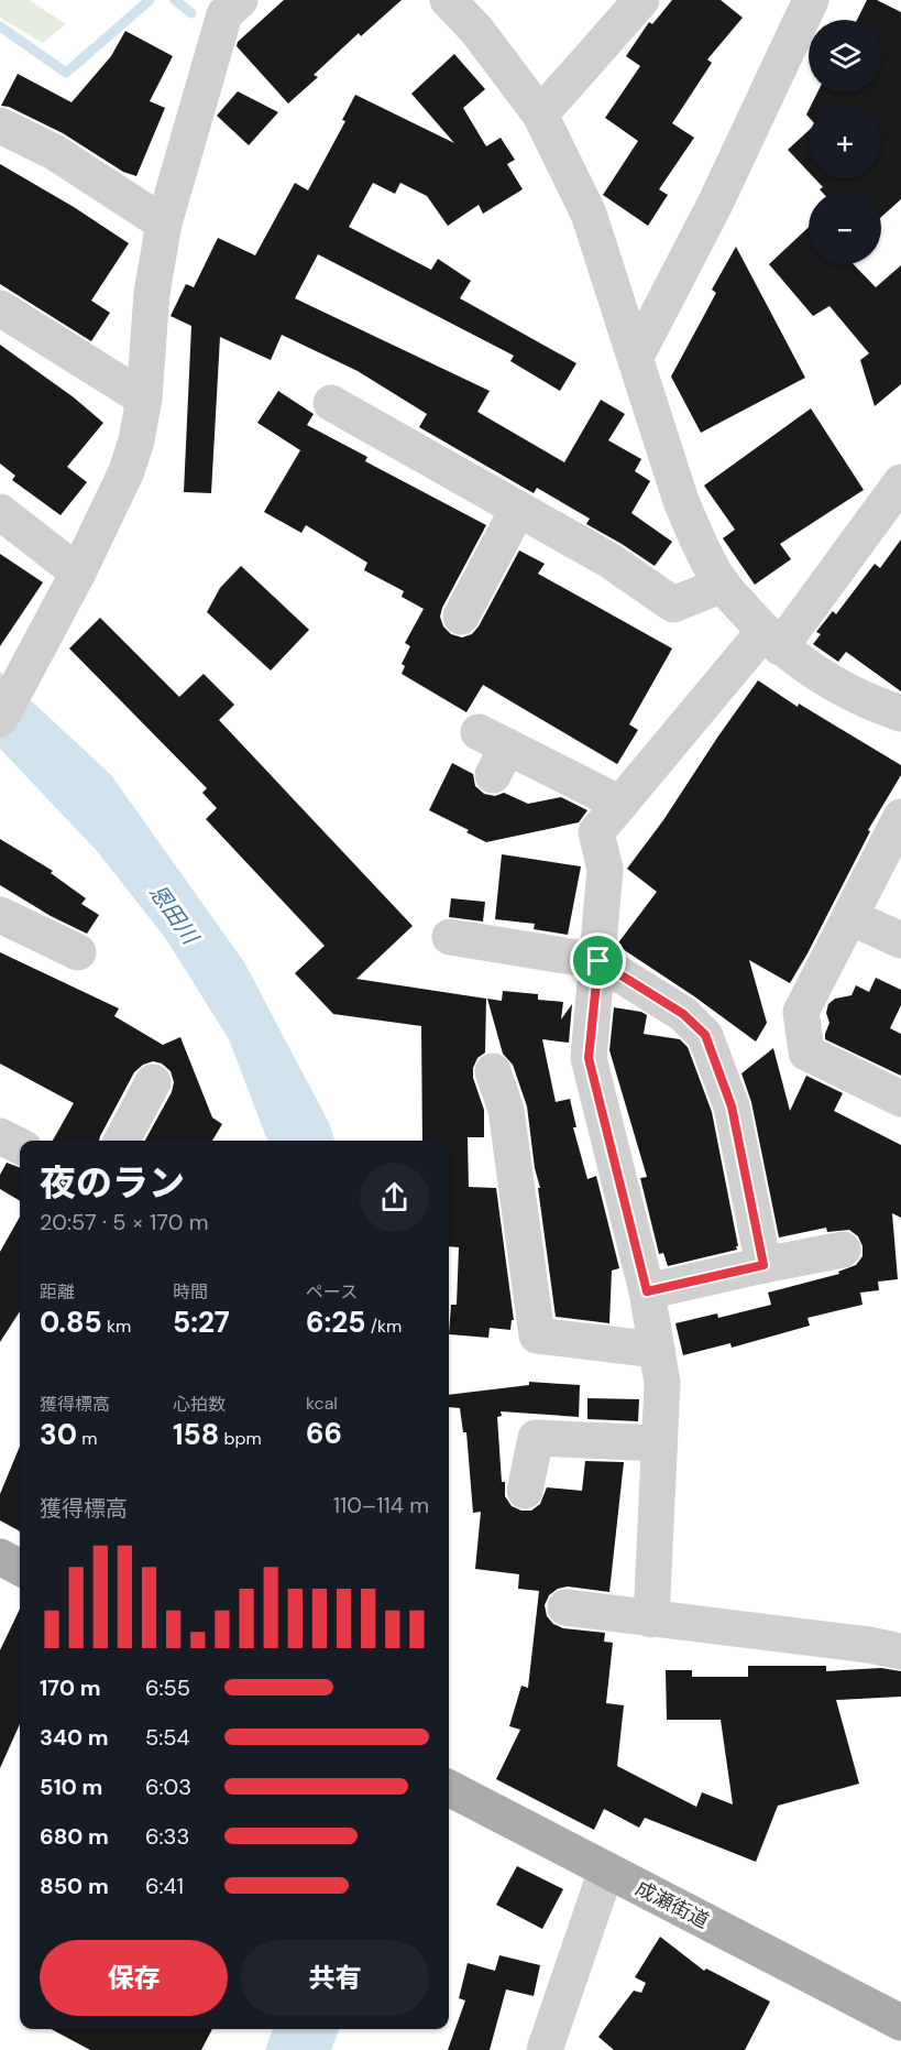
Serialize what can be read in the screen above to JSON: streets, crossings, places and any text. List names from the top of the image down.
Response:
{
  "streets": {
    "main road": ["成瀬街道"]
  },
  "water": ["恩田川"],
  "page": {
    "map_buttons": ["+", "−"],
    "heading": ["夜のラン", "20:57 · 5 × 170 m"],
    "stats": [
      ["距離", "0.85 km"],
      ["時間", "5:27"],
      ["ペース", "6:25 /km"],
      ["獲得標高", "30 m"],
      ["心拍数", "158 bpm"],
      ["kcal", "66"]
    ],
    "chart": ["獲得標高", "110–114 m"],
    "list": [
      {
        "name": "170 m",
        "note": "6:55"
      },
      {
        "name": "340 m",
        "note": "5:54"
      },
      {
        "name": "510 m",
        "note": "6:03"
      },
      {
        "name": "680 m",
        "note": "6:33"
      },
      {
        "name": "850 m",
        "note": "6:41"
      }
    ],
    "buttons": ["保存", "共有"]
  }
}
